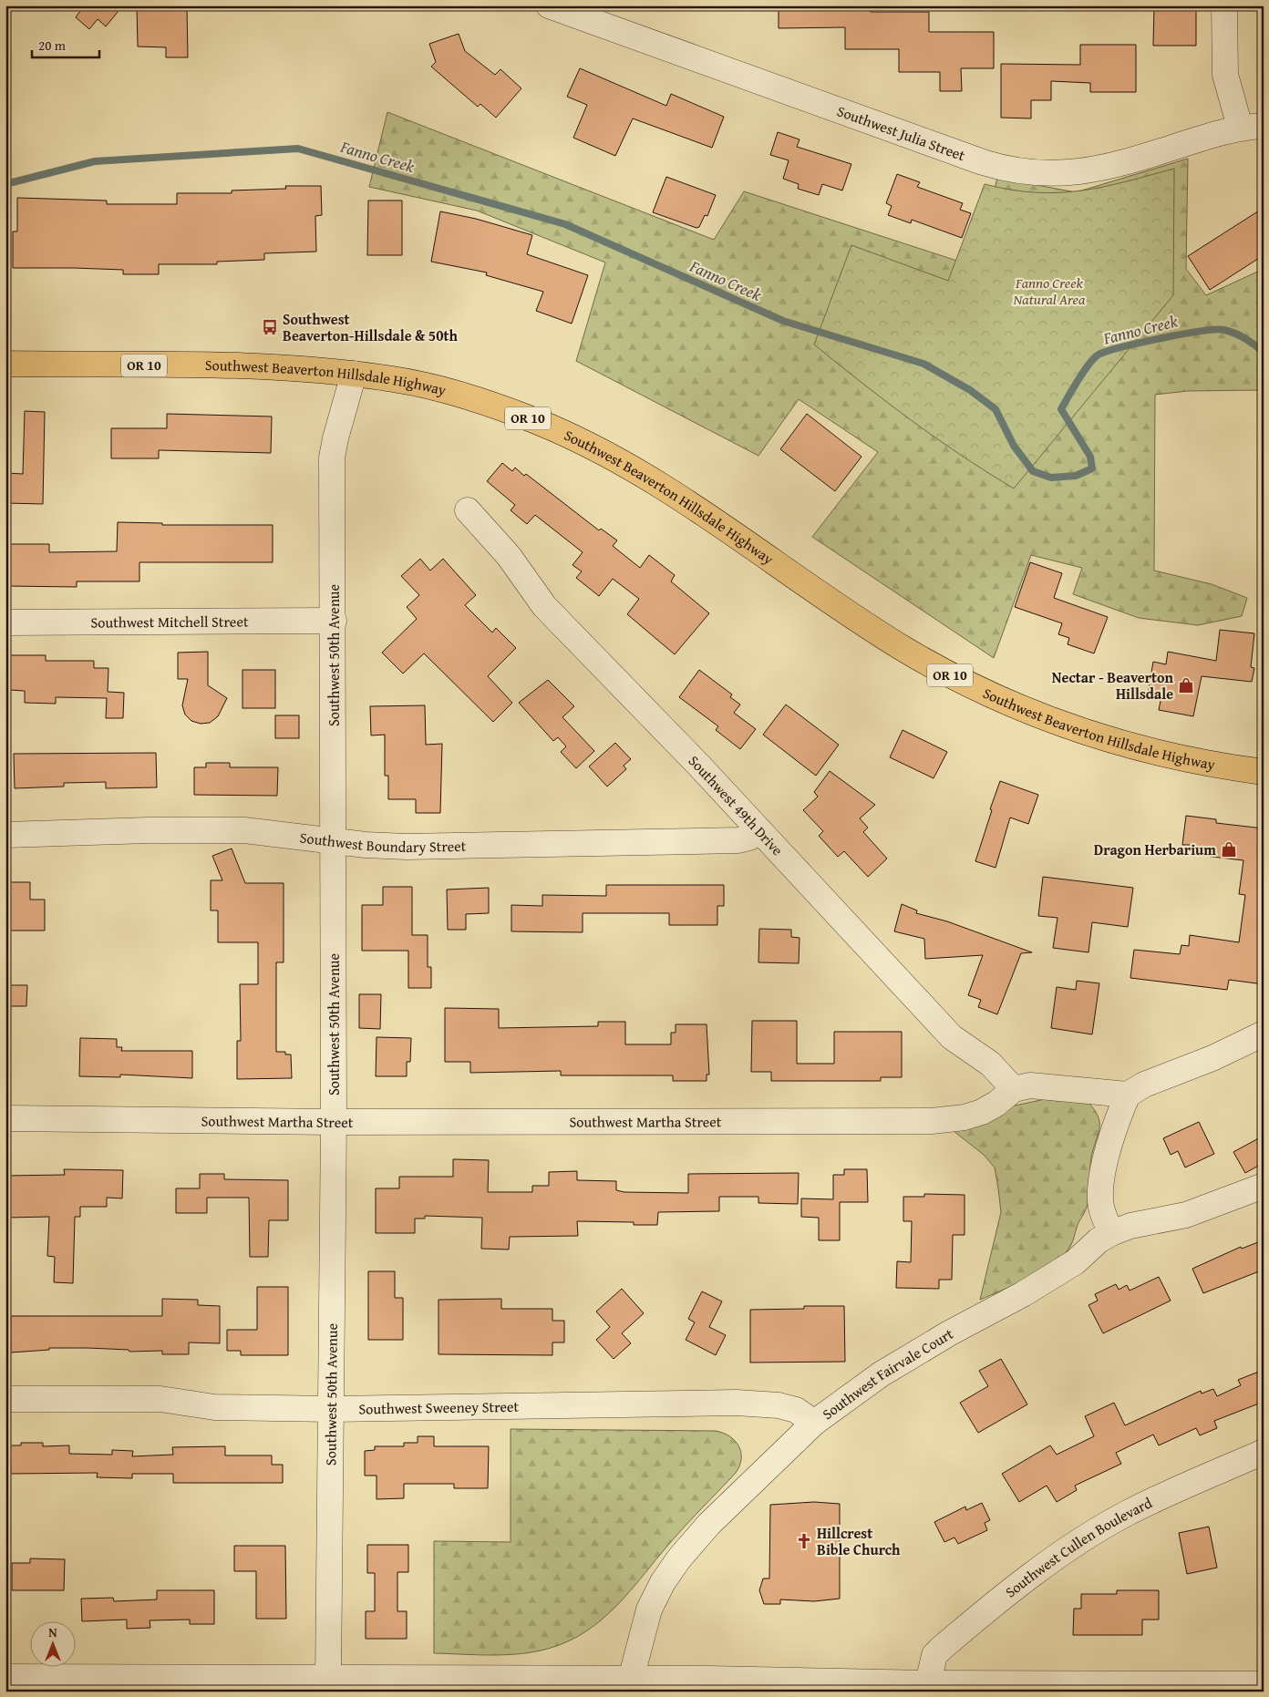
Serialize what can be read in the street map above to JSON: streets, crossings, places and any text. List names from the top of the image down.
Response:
{
  "streets": {
    "main road": ["OR 10", "Southwest Beaverton Hillsdale Highway"],
    "street": [
      "Southwest Julia Street",
      "Southwest Mitchell Street",
      "Southwest 50th Avenue",
      "Southwest 49th Drive",
      "Southwest Boundary Street",
      "Southwest Martha Street",
      "Southwest Fairvale Court",
      "Southwest Sweeney Street",
      "Southwest Cullen Boulevard"
    ]
  },
  "crossings": [
    ["Southwest Beaverton Hillsdale Highway", "Southwest 50th Avenue"],
    ["Southwest Mitchell Street", "Southwest 50th Avenue"],
    ["Southwest 50th Avenue", "Southwest Boundary Street"],
    ["Southwest 50th Avenue", "Southwest Martha Street"],
    ["Southwest 50th Avenue", "Southwest Sweeney Street"],
    ["Southwest 49th Drive", "Southwest Boundary Street"],
    ["Southwest 49th Drive", "Southwest Martha Street"],
    ["Southwest Fairvale Court", "Southwest Sweeney Street"]
  ],
  "water": ["Fanno Creek"],
  "parks": ["Fanno Creek Natural Area"],
  "places": {
    "bus stop": ["Southwest Beaverton-Hillsdale & 50th"],
    "shop": ["Nectar - Beaverton Hillsdale", "Dragon Herbarium"],
    "church": ["Hillcrest Bible Church"]
  },
  "scale_bar": "20 m",
  "north": "top"
}
